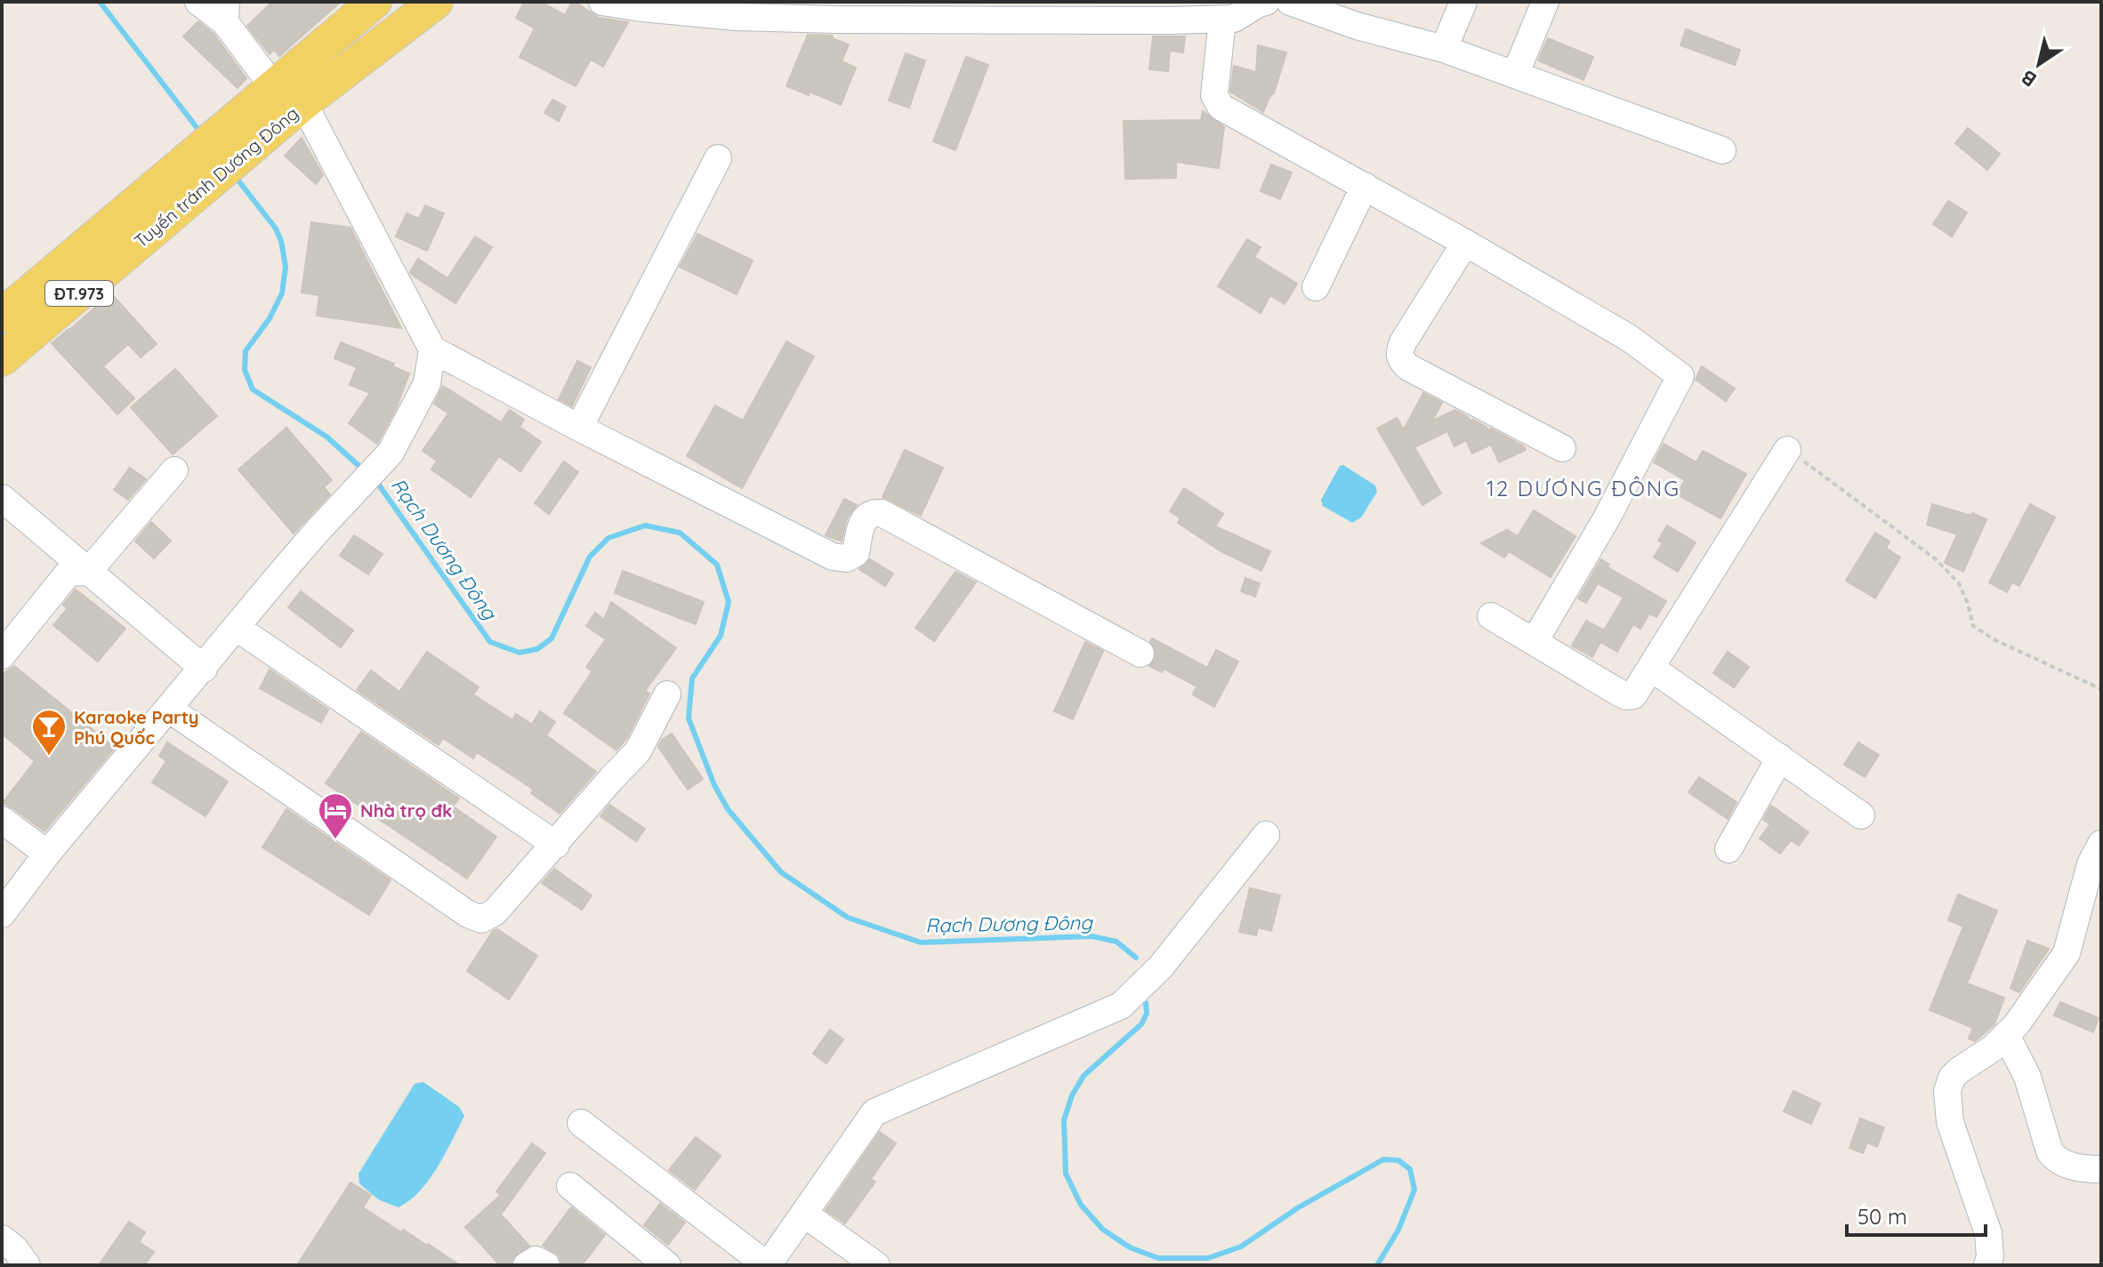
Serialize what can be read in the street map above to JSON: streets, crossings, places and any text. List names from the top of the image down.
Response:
{
  "streets": {
    "main road": ["Tuyến tránh Dương Đông", "ĐT.973"]
  },
  "districts": ["12 DƯƠNG ĐÔNG"],
  "water": ["Rạch Dương Đông"],
  "places": {
    "bar": ["Karaoke Party Phú Quốc"],
    "hotel": ["Nhà trọ đk"]
  },
  "scale_bar": "50 m",
  "north": "bottom left"
}
